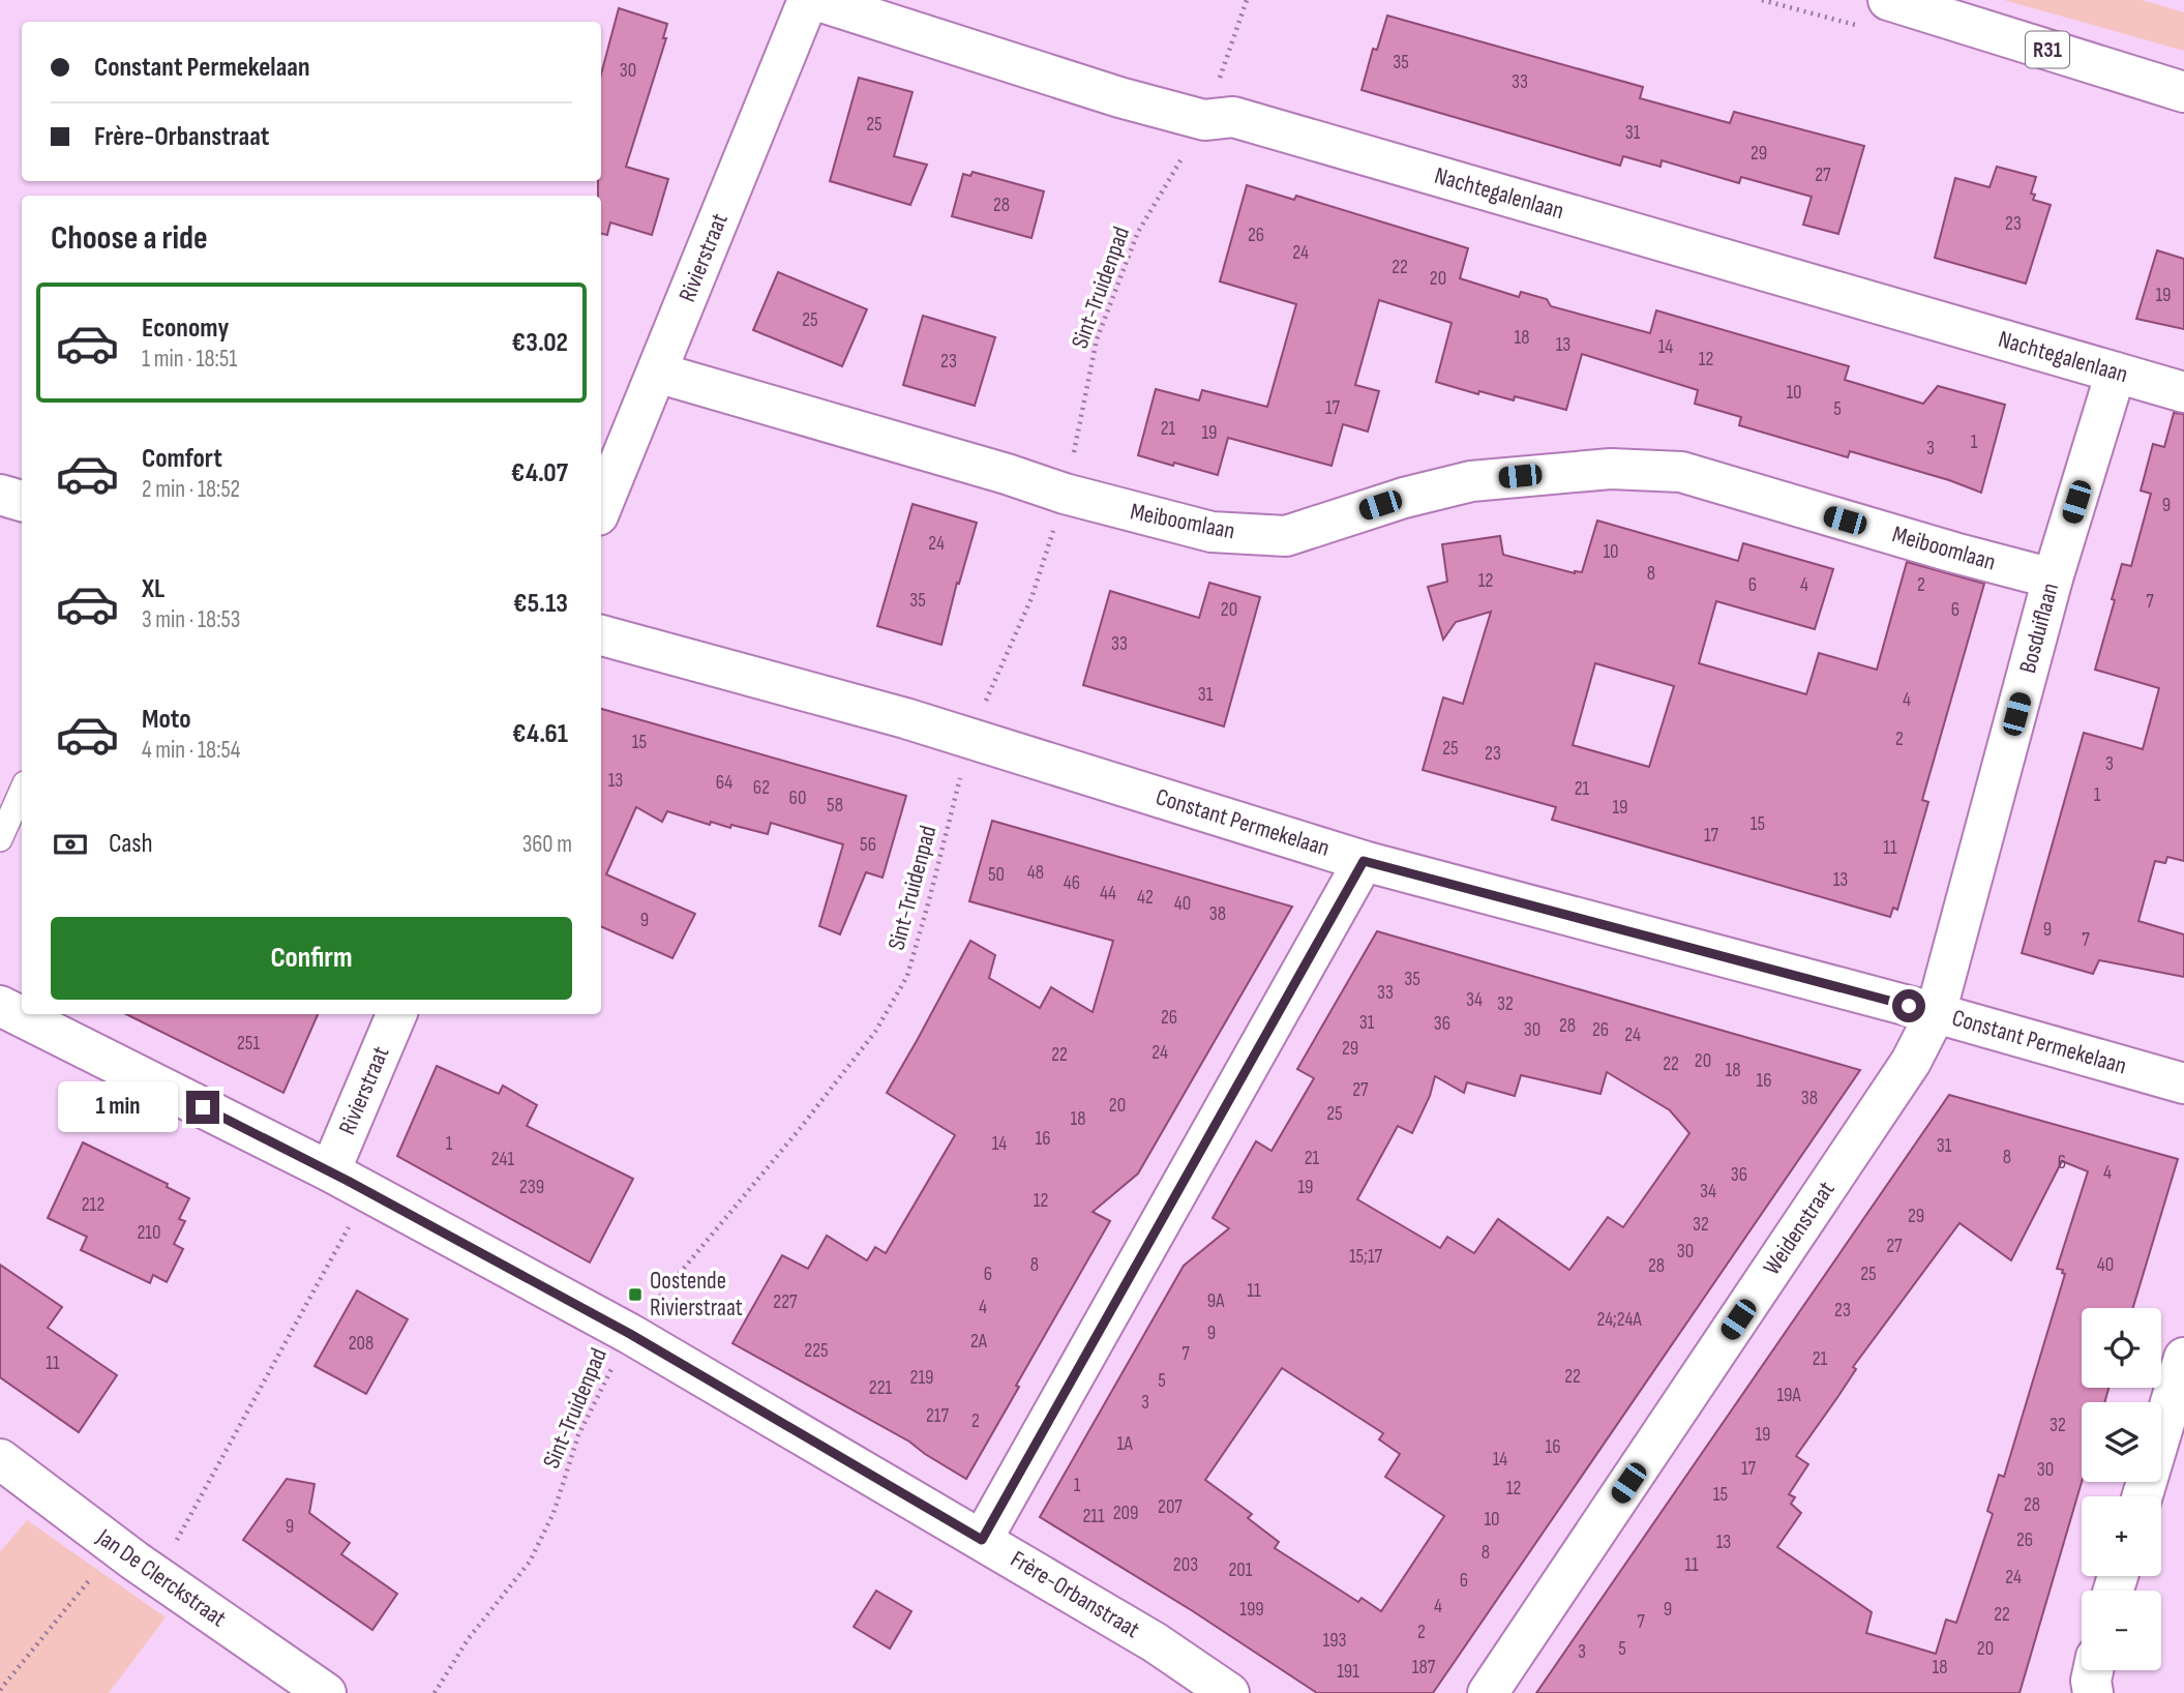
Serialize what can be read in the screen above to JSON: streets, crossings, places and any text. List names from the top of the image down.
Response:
{
  "streets": {
    "street": [
      "R31",
      "Nachtegalenlaan",
      "Rivierstraat",
      "Meiboomlaan",
      "Bosduiflaan",
      "Constant Permekelaan",
      "Weidenstraat",
      "Jan De Clerckstraat",
      "Frère-Orbanstraat"
    ],
    "path": ["Sint-Truidenpad"]
  },
  "crossings": [
    ["Nachtegalenlaan", "Sint-Truidenpad"],
    ["Nachtegalenlaan", "Bosduiflaan"],
    ["Rivierstraat", "Meiboomlaan"],
    ["Rivierstraat", "Frère-Orbanstraat"],
    ["Sint-Truidenpad", "Meiboomlaan"],
    ["Sint-Truidenpad", "Constant Permekelaan"],
    ["Sint-Truidenpad", "Frère-Orbanstraat"],
    ["Meiboomlaan", "Bosduiflaan"],
    ["Bosduiflaan", "Constant Permekelaan"],
    ["Bosduiflaan", "Weidenstraat"],
    ["Constant Permekelaan", "Weidenstraat"]
  ],
  "places": {
    "transit": ["Oostende Rivierstraat"]
  },
  "house_numbers": [
    "35",
    "30",
    "33",
    "25",
    "31",
    "29",
    "27",
    "28",
    "23",
    "26",
    "24",
    "22",
    "20",
    "19",
    "25",
    "18",
    "13",
    "14",
    "12",
    "23",
    "10",
    "17",
    "5",
    "21",
    "19",
    "1",
    "3",
    "9",
    "24",
    "10",
    "8",
    "12",
    "6",
    "4",
    "2",
    "35",
    "7",
    "20",
    "6",
    "33",
    "31",
    "4",
    "2",
    "15",
    "25",
    "23",
    "3",
    "13",
    "64",
    "62",
    "21",
    "1",
    "60",
    "58",
    "19",
    "15",
    "17",
    "56",
    "11",
    "48",
    "50",
    "13",
    "46",
    "44",
    "42",
    "40",
    "38",
    "9",
    "9",
    "7",
    "35",
    "33",
    "34",
    "32",
    "26",
    "31",
    "36",
    "28",
    "30",
    "26",
    "24",
    "251",
    "29",
    "24",
    "22",
    "20",
    "22",
    "18",
    "16",
    "27",
    "38",
    "20",
    "25",
    "18",
    "16",
    "1",
    "14",
    "31",
    "8",
    "21",
    "241",
    "6",
    "4",
    "36",
    "239",
    "19",
    "34",
    "12",
    "212",
    "29",
    "32",
    "210",
    "27",
    "30",
    "15;17",
    "8",
    "40",
    "28",
    "6",
    "25",
    "11",
    "9A",
    "227",
    "4",
    "23",
    "24;24A",
    "9",
    "2A",
    "208",
    "225",
    "7",
    "21",
    "11",
    "22",
    "219",
    "5",
    "221",
    "19A",
    "3",
    "217",
    "2",
    "32",
    "19",
    "1A",
    "16",
    "14",
    "17",
    "30",
    "1",
    "12",
    "15",
    "28",
    "207",
    "209",
    "211",
    "10",
    "9",
    "26",
    "13",
    "8",
    "203",
    "11",
    "201",
    "24",
    "6",
    "4",
    "199",
    "9",
    "22",
    "7",
    "2",
    "193",
    "5",
    "20",
    "3",
    "187",
    "18",
    "191"
  ],
  "page": {
    "banner": ["Constant Permekelaan", "Frère-Orbanstraat"],
    "heading": "Choose a ride",
    "list": [
      {
        "name": "Economy",
        "note": "1 min · 18:51",
        "value": "€3.02"
      },
      {
        "name": "Comfort",
        "note": "2 min · 18:52",
        "value": "€4.07"
      },
      {
        "name": "XL",
        "note": "3 min · 18:53",
        "value": "€5.13"
      },
      {
        "name": "Moto",
        "note": "4 min · 18:54",
        "value": "€4.61"
      }
    ],
    "pay": ["Cash", "360 m"],
    "buttons": "Confirm",
    "bubble": "1 min",
    "map_buttons": ["+", "−"]
  }
}
